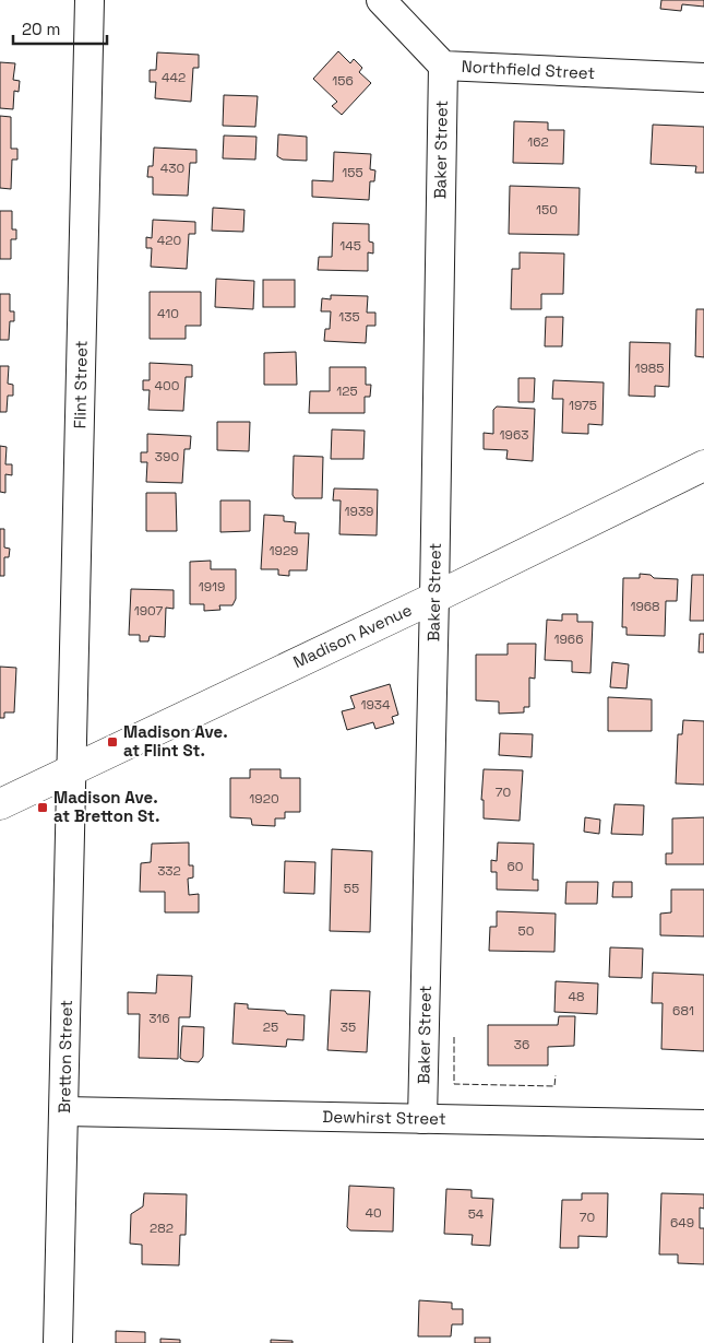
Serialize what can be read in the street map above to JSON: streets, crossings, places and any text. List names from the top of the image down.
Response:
{
  "streets": {
    "main road": ["Madison Avenue"],
    "street": [
      "Northfield Street",
      "Baker Street",
      "Flint Street",
      "Bretton Street",
      "Dewhirst Street"
    ]
  },
  "crossings": [
    ["Northfield Street", "Baker Street"],
    ["Baker Street", "Madison Avenue"],
    ["Baker Street", "Dewhirst Street"],
    ["Flint Street", "Madison Avenue"],
    ["Flint Street", "Bretton Street"],
    ["Madison Avenue", "Bretton Street"],
    ["Bretton Street", "Dewhirst Street"]
  ],
  "places": {
    "transit": ["Madison Ave. at Flint St.", "Madison Ave. at Bretton St."]
  },
  "house_numbers": [
    "442",
    "156",
    "162",
    "430",
    "155",
    "150",
    "420",
    "145",
    "410",
    "135",
    "1985",
    "400",
    "125",
    "1975",
    "1963",
    "390",
    "1939",
    "1929",
    "1919",
    "1968",
    "1907",
    "1966",
    "1934",
    "70",
    "1920",
    "60",
    "332",
    "55",
    "50",
    "48",
    "681",
    "316",
    "25",
    "35",
    "36",
    "40",
    "54",
    "70",
    "649",
    "282"
  ],
  "scale_bar": "20 m"
}
